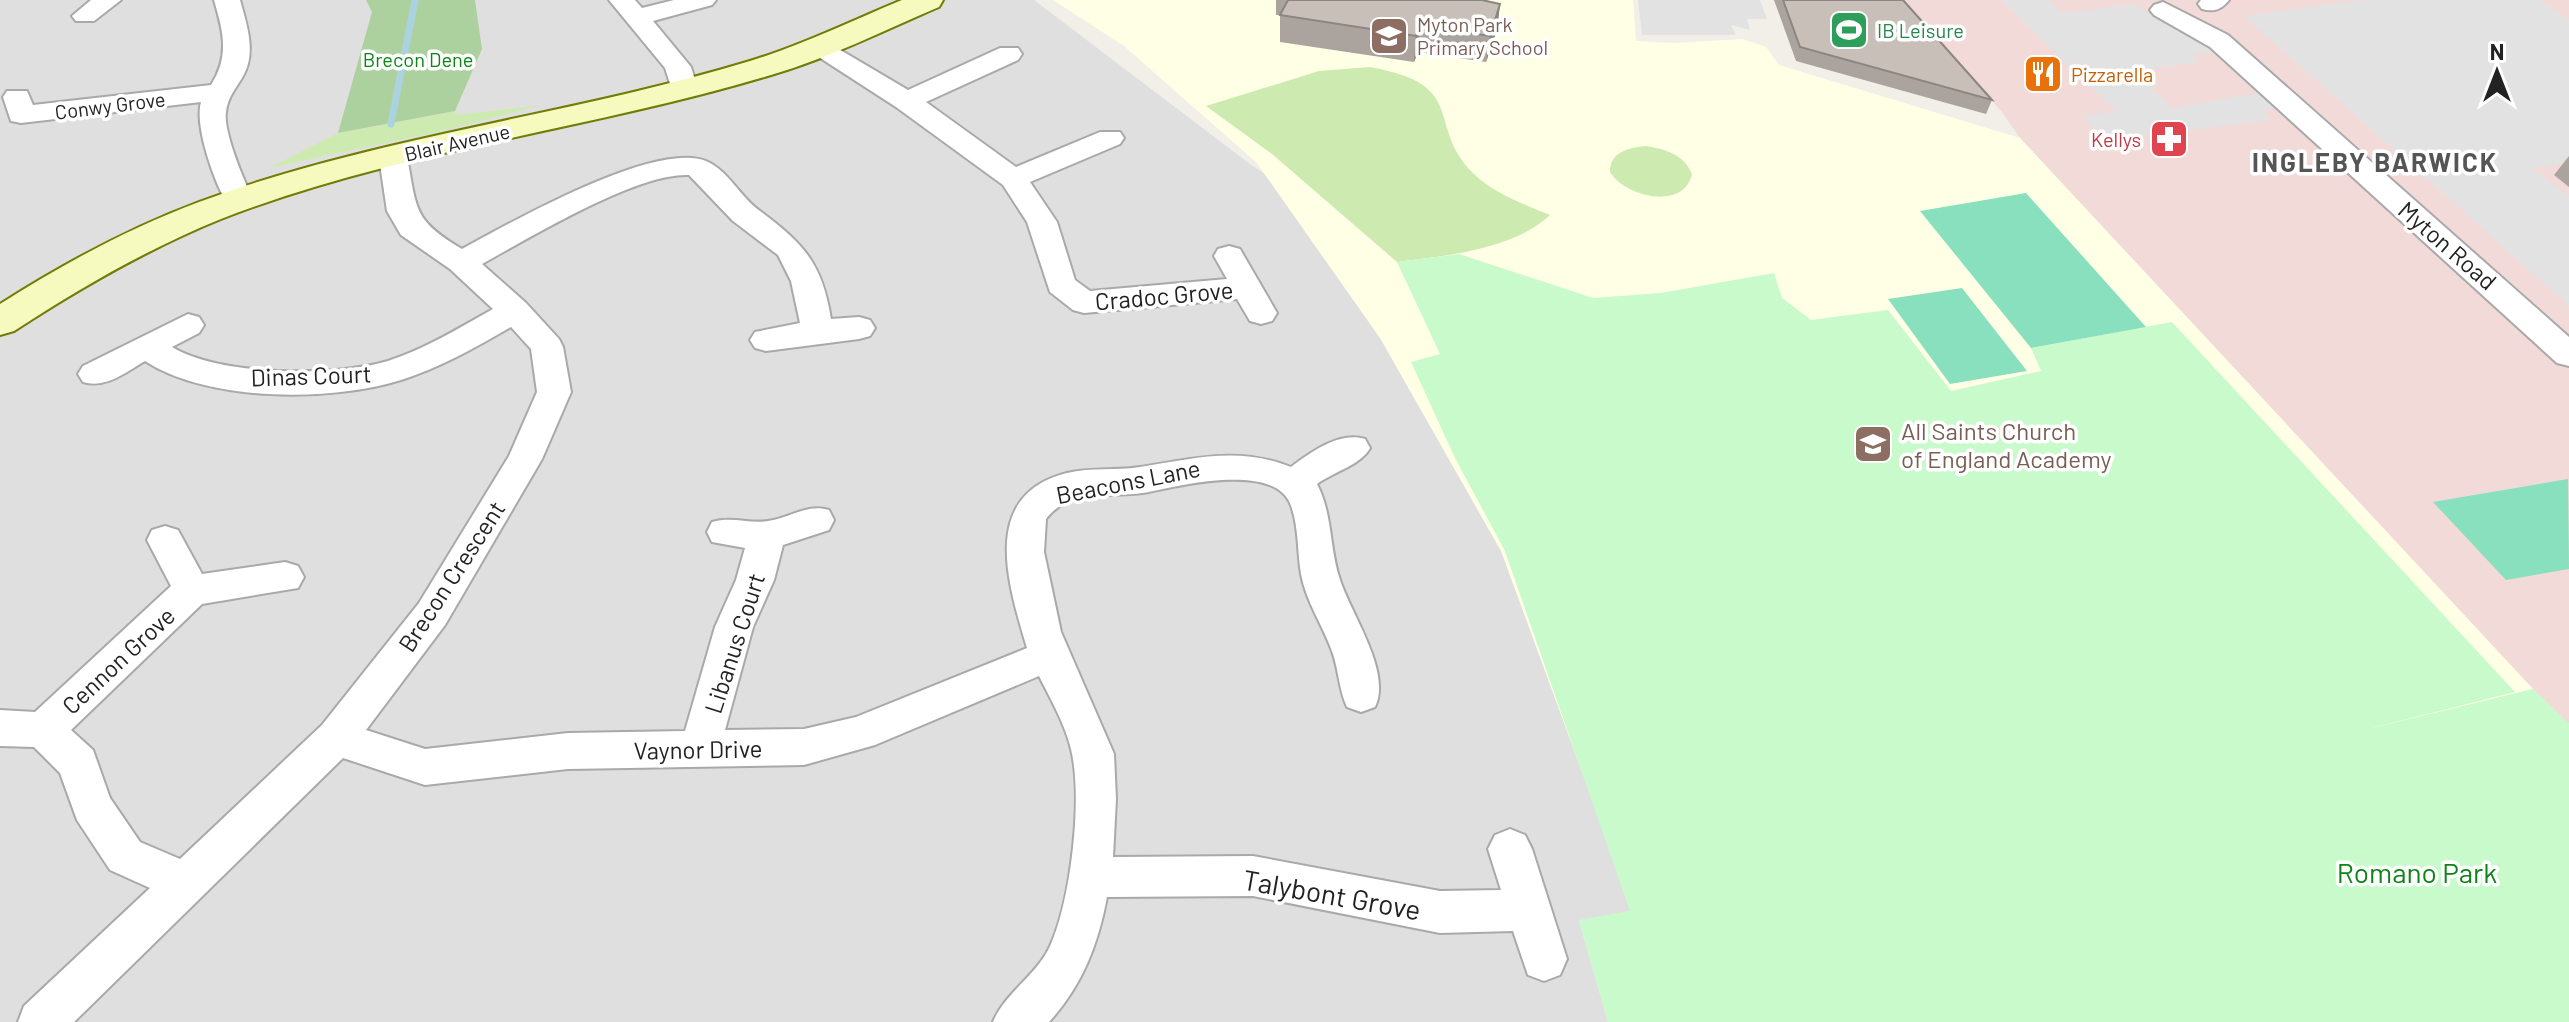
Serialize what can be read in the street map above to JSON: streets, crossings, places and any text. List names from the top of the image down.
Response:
{
  "streets": {
    "street": [
      "Conwy Grove",
      "Blair Avenue",
      "Myton Road",
      "Cradoc Grove",
      "Dinas Court",
      "Beacons Lane",
      "Brecon Crescent",
      "Libanus Court",
      "Cennon Grove",
      "Vaynor Drive",
      "Talybont Grove"
    ]
  },
  "crossings": [
    ["Blair Avenue", "Cradoc Grove"],
    ["Blair Avenue", "Brecon Crescent"],
    ["Dinas Court", "Brecon Crescent"],
    ["Beacons Lane", "Vaynor Drive"],
    ["Beacons Lane", "Talybont Grove"],
    ["Brecon Crescent", "Cennon Grove"],
    ["Brecon Crescent", "Vaynor Drive"],
    ["Libanus Court", "Vaynor Drive"]
  ],
  "districts": ["INGLEBY BARWICK"],
  "parks": ["Brecon Dene", "Romano Park"],
  "places": {
    "sports": ["IB Leisure"],
    "school or university": ["Myton Park Primary School", "All Saints Church of England Academy"],
    "restaurant": ["Pizzarella"],
    "pharmacy": ["Kellys"]
  },
  "north": "top"
}
